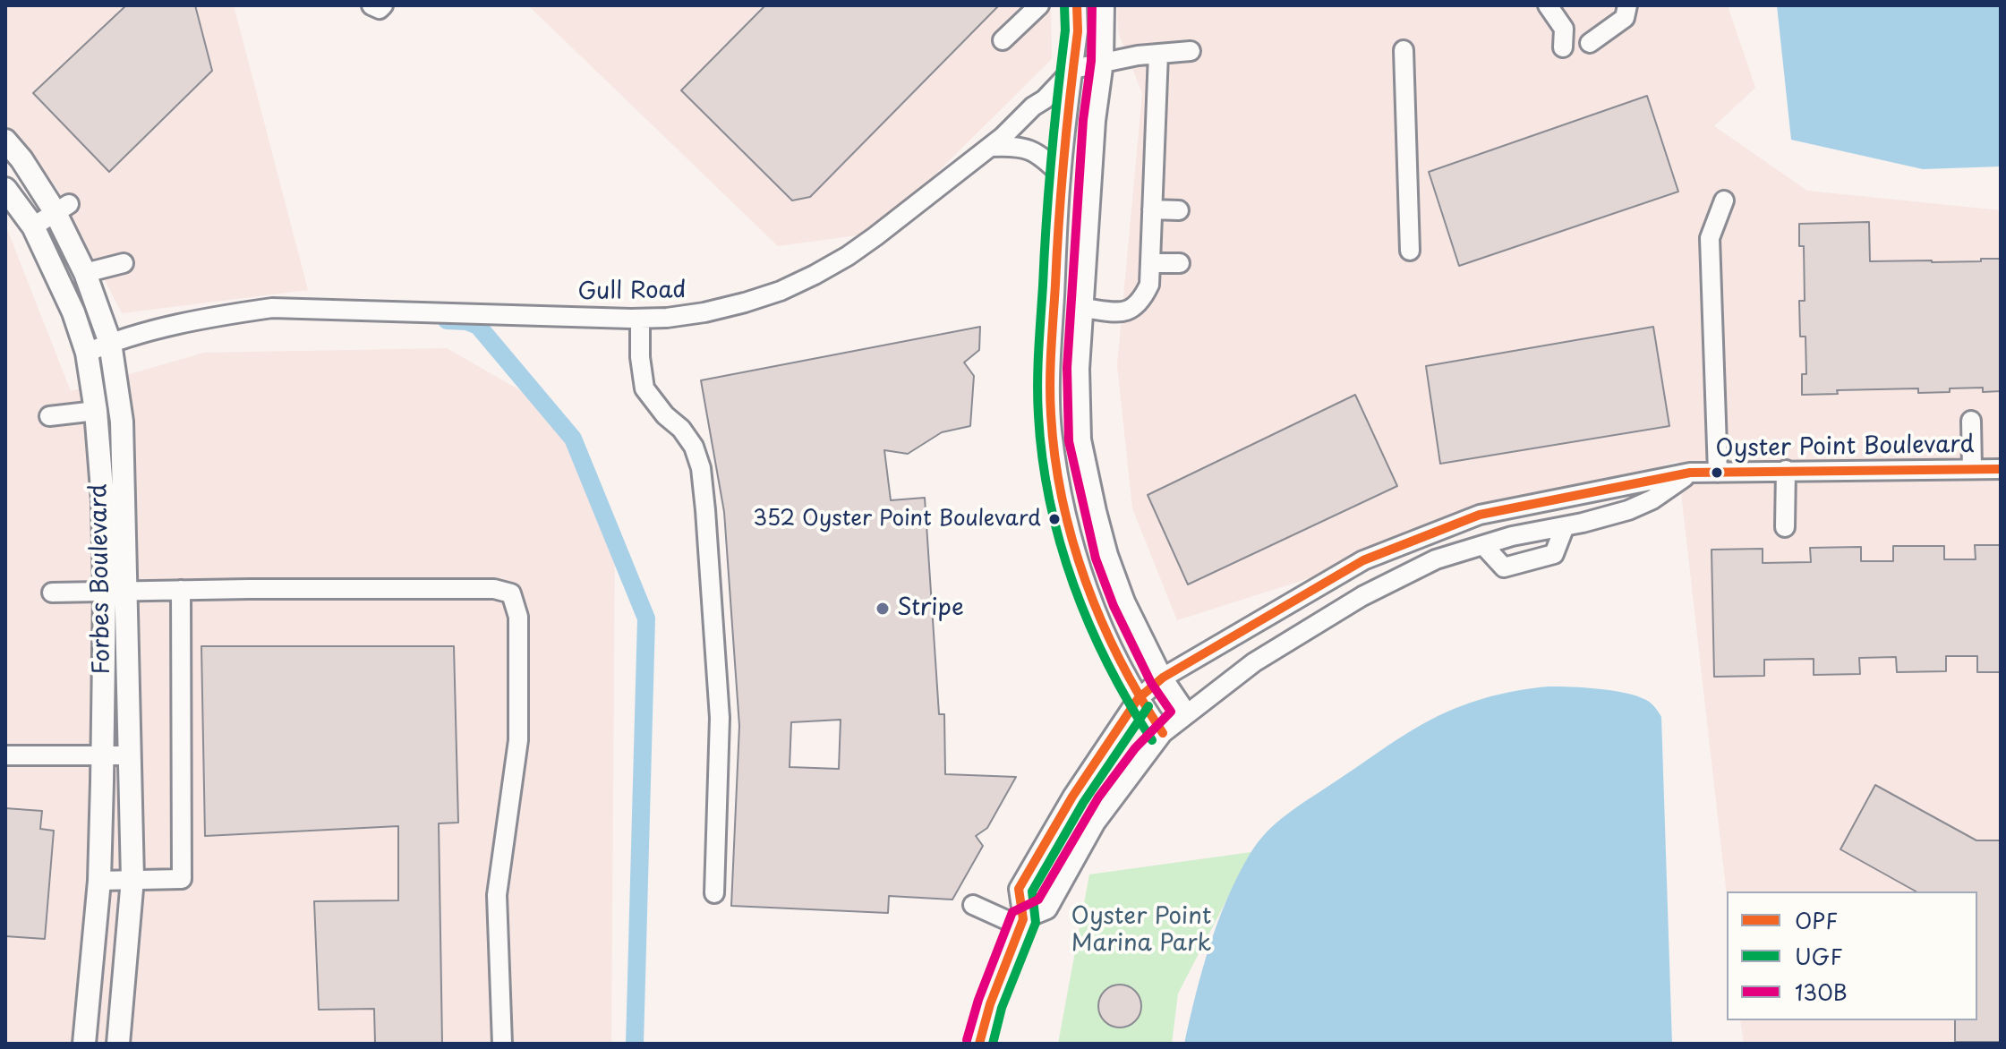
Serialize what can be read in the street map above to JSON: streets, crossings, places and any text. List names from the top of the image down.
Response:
{
  "streets": {
    "main road": ["Forbes Boulevard"],
    "street": ["Gull Road", "Oyster Point Boulevard"]
  },
  "crossings": [
    ["Gull Road", "Forbes Boulevard"]
  ],
  "parks": ["Oyster Point Marina Park"],
  "places": ["352 Oyster Point Boulevard", "Stripe"],
  "lines": ["transit line OPF", "transit line UGF", "transit line 130B"],
  "legend": ["OPF", "UGF", "130B"]
}
